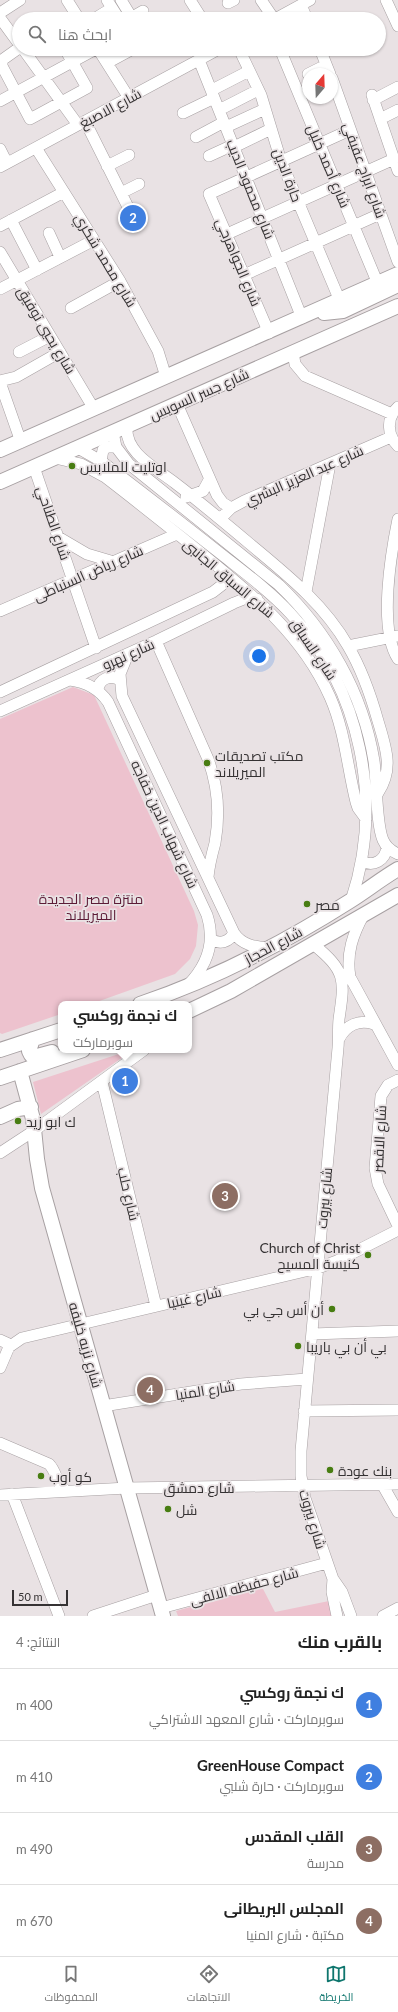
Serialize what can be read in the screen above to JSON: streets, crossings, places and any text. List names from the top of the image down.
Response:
{
  "streets": {
    "main road": ["شارع جسر السويس", "شارع الحجاز", "شارع نزيه خليفه"],
    "street": [
      "شارع الاصبغ",
      "شارع أحمد خليل",
      "شارع ابراج عفيفي",
      "حارة الدين",
      "شارع محمود الديب",
      "شارع محمد شكري",
      "شارع الجواهرجي",
      "شارع يحيي توفيق",
      "شارع عبد العزيز البشري",
      "شارع الطناحي",
      "شارع رياض السنباطى",
      "شارع السباق الجانبى",
      "شارع السباق",
      "شارع نهرو",
      "شارع شهاب الدين خفاجه",
      "شارع الاقصر",
      "شارع حلب",
      "شارع بيروت",
      "شارع غينيا",
      "شارع المنيا",
      "شارع دمشق",
      "شارع حفيظه الالفى"
    ]
  },
  "crossings": [
    ["شارع الاصبغ", "شارع محمود الديب"],
    ["شارع الاصبغ", "شارع محمد شكري"],
    ["شارع أحمد خليل", "شارع جسر السويس"],
    ["حارة الدين", "شارع جسر السويس"],
    ["شارع محمود الديب", "شارع الجواهرجي"],
    ["شارع محمود الديب", "شارع جسر السويس"],
    ["شارع محمد شكري", "شارع جسر السويس"],
    ["شارع الجواهرجي", "شارع جسر السويس"],
    ["شارع يحيي توفيق", "شارع جسر السويس"],
    ["شارع جسر السويس", "شارع الطناحي"],
    ["شارع جسر السويس", "شارع السباق الجانبى"],
    ["شارع جسر السويس", "شارع السباق"],
    ["شارع الطناحي", "شارع رياض السنباطى"],
    ["شارع الطناحي", "شارع نهرو"],
    ["شارع رياض السنباطى", "شارع السباق الجانبى"],
    ["شارع السباق الجانبى", "شارع السباق"],
    ["شارع السباق الجانبى", "شارع نهرو"],
    ["شارع السباق", "شارع الحجاز"],
    ["شارع نهرو", "شارع شهاب الدين خفاجه"],
    ["شارع شهاب الدين خفاجه", "شارع الحجاز"],
    ["شارع الحجاز", "شارع بيروت"],
    ["شارع حلب", "شارع غينيا"],
    ["شارع بيروت", "شارع غينيا"],
    ["شارع بيروت", "شارع المنيا"],
    ["شارع بيروت", "شارع دمشق"],
    ["شارع بيروت", "شارع حفيظه الالفى"],
    ["شارع غينيا", "شارع نزيه خليفه"],
    ["شارع نزيه خليفه", "شارع المنيا"],
    ["شارع نزيه خليفه", "شارع دمشق"],
    ["شارع نزيه خليفه", "شارع حفيظه الالفى"]
  ],
  "parks": ["منتزة مصر الجديدة الميريلاند"],
  "places": [
    "اوتليت للملابس",
    "مكتب تصديقات الميريلاند",
    "مصر",
    "ك ابو زيد",
    "Church of Christ كنيسة المسيح",
    "أن أس جي بي",
    "بي أن بي باريبا",
    "بنك عودة",
    "كو أوب",
    "شل"
  ],
  "scale_bar": "50 m",
  "north": "top",
  "page": {
    "search": "ابحث هنا",
    "pins": [
      "2",
      "1",
      "3",
      "4"
    ],
    "popup": ["ك نجمة روكسي", "سوبرماركت"],
    "scale": "50 m",
    "heading": ["بالقرب منك", "النتائج: 4"],
    "list": [
      {
        "mark": "1",
        "name": "ك نجمة روكسي",
        "note": "سوبرماركت · شارع المعهد الاشتراكي",
        "value": "400 m"
      },
      {
        "mark": "2",
        "name": "GreenHouse Compact",
        "note": "سوبرماركت · حارة شلبي",
        "value": "410 m"
      },
      {
        "mark": "3",
        "name": "القلب المقدس",
        "note": "مدرسة",
        "value": "490 m"
      },
      {
        "mark": "4",
        "name": "المجلس البريطانى",
        "note": "مكتبة · شارع المنيا",
        "value": "670 m"
      }
    ],
    "nav": ["الخريطة", "الاتجاهات", "المحفوظات"]
  }
}
